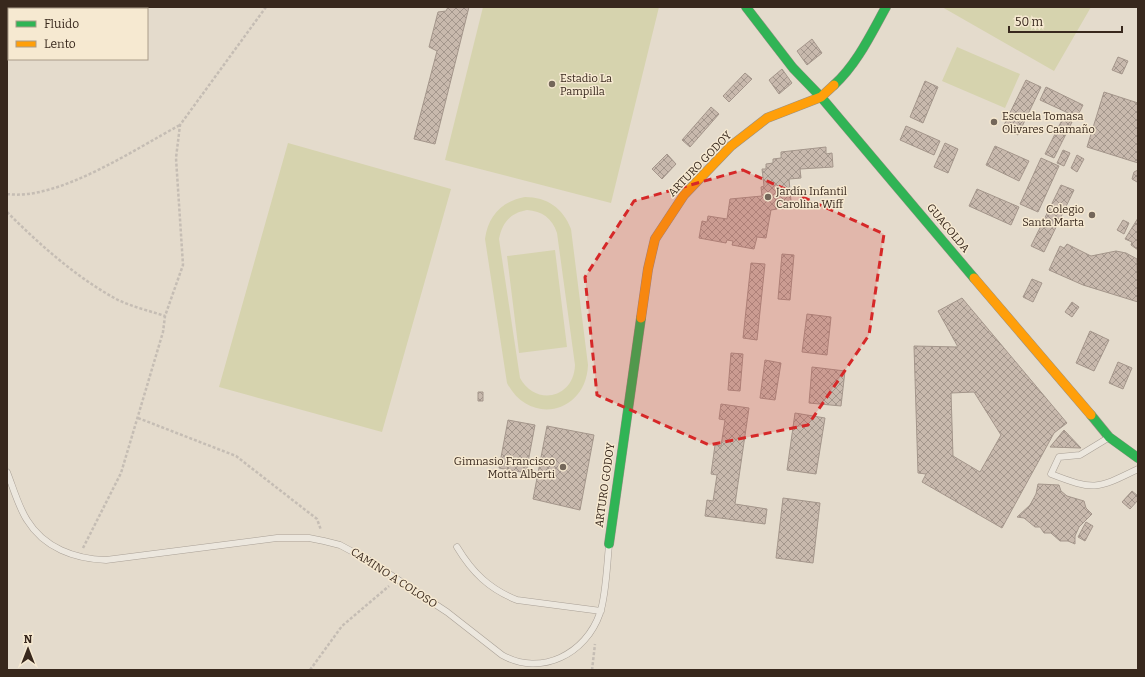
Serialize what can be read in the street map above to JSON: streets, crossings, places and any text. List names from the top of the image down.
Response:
{
  "streets": {
    "street": ["ARTURO GODOY", "GUACOLDA"],
    "lane": ["CAMINO A COLOSO"]
  },
  "crossings": [
    ["ARTURO GODOY", "GUACOLDA"],
    ["ARTURO GODOY", "CAMINO A COLOSO"]
  ],
  "places": [
    "Estadio La Pampilla",
    "Escuela Tomasa Olivares Caamaño",
    "Jardín Infantil Carolina Wiff",
    "Colegio Santa Marta",
    "Gimnasio Francisco Motta Alberti"
  ],
  "legend": ["Fluido", "Lento"],
  "scale_bar": "50 m",
  "north": "top"
}
